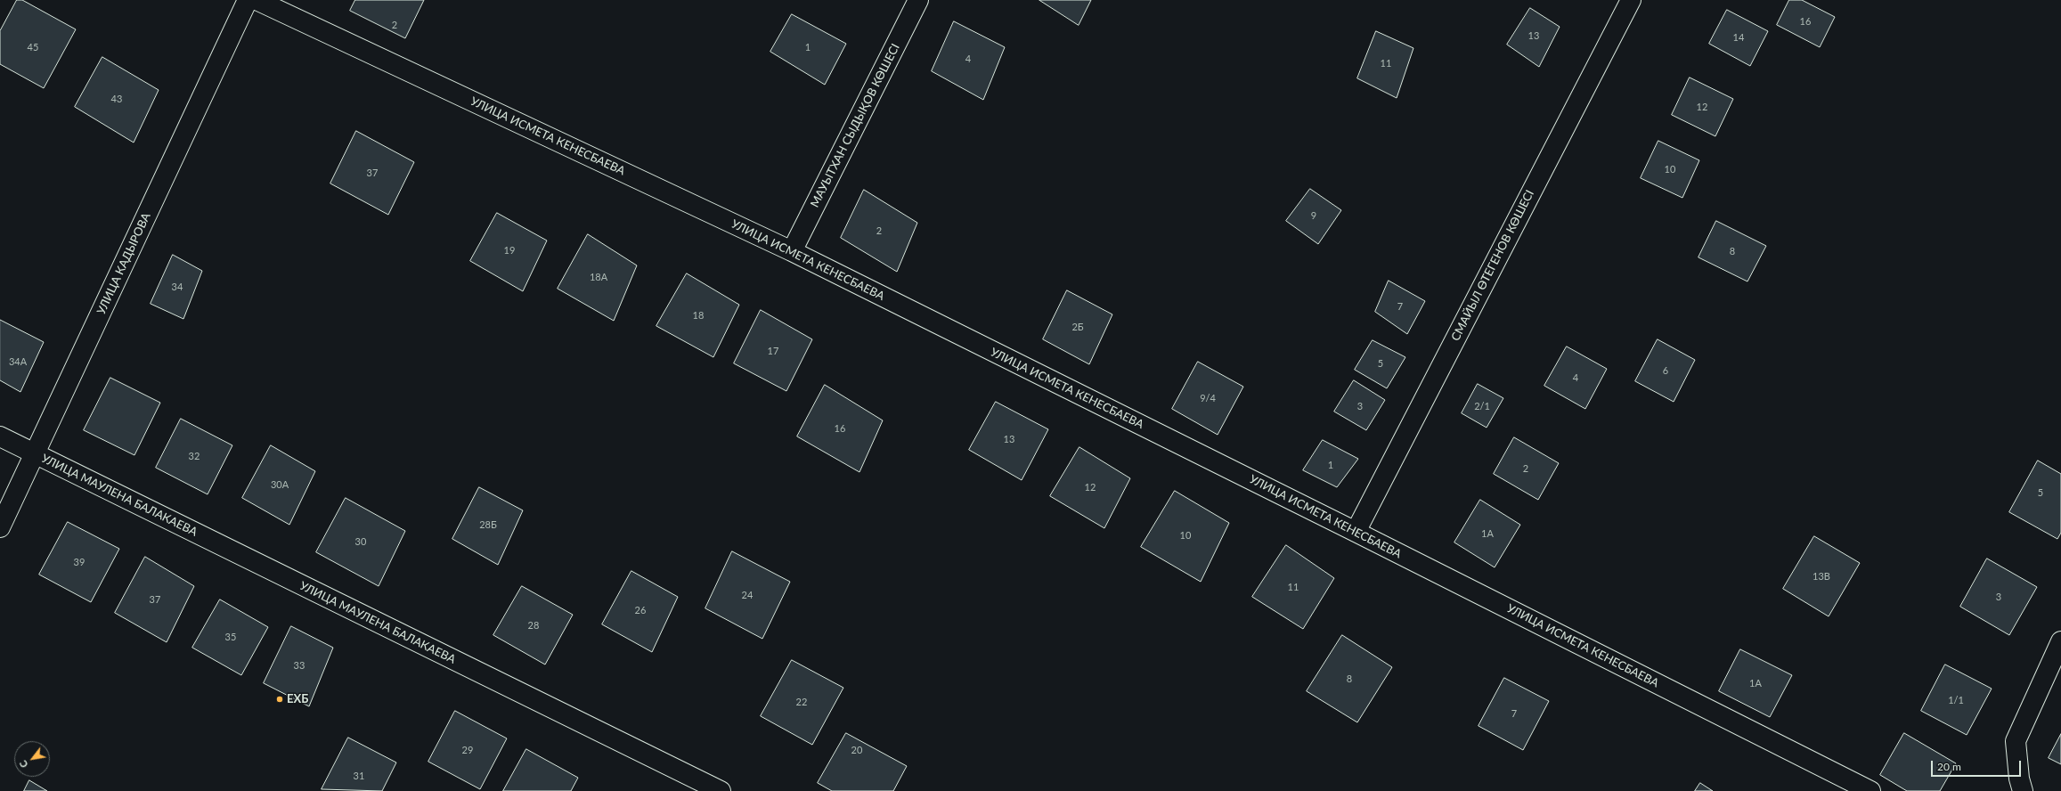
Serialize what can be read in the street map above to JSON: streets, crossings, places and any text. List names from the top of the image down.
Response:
{
  "streets": {
    "street": [
      "МАУЫТХАН СЫДЫҚОВ КӨШЕСІ",
      "УЛИЦА ИСМЕТА КЕНЕСБАЕВА",
      "УЛИЦА КАДЫРОВА",
      "СМАЙЫЛ ӨТЕГЕНОВ КӨШЕСІ",
      "УЛИЦА МАУЛЕНА БАЛАКАЕВА"
    ]
  },
  "crossings": [
    ["МАУЫТХАН СЫДЫҚОВ КӨШЕСІ", "УЛИЦА ИСМЕТА КЕНЕСБАЕВА"],
    ["УЛИЦА ИСМЕТА КЕНЕСБАЕВА", "СМАЙЫЛ ӨТЕГЕНОВ КӨШЕСІ"],
    ["УЛИЦА КАДЫРОВА", "УЛИЦА МАУЛЕНА БАЛАКАЕВА"]
  ],
  "places": ["ЕХБ"],
  "house_numbers": [
    "16",
    "2",
    "13",
    "14",
    "45",
    "1",
    "4",
    "11",
    "43",
    "12",
    "10",
    "37",
    "9",
    "2",
    "19",
    "8",
    "18А",
    "34",
    "7",
    "18",
    "2Б",
    "17",
    "34А",
    "5",
    "6",
    "4",
    "9/4",
    "3",
    "2/1",
    "16",
    "13",
    "32",
    "1",
    "2",
    "30А",
    "12",
    "5",
    "28Б",
    "1А",
    "10",
    "30",
    "39",
    "13В",
    "11",
    "24",
    "3",
    "37",
    "26",
    "28",
    "35",
    "33",
    "8",
    "1А",
    "1/1",
    "22",
    "7",
    "29",
    "20",
    "31"
  ],
  "scale_bar": "20 m",
  "north": "bottom left"
}
